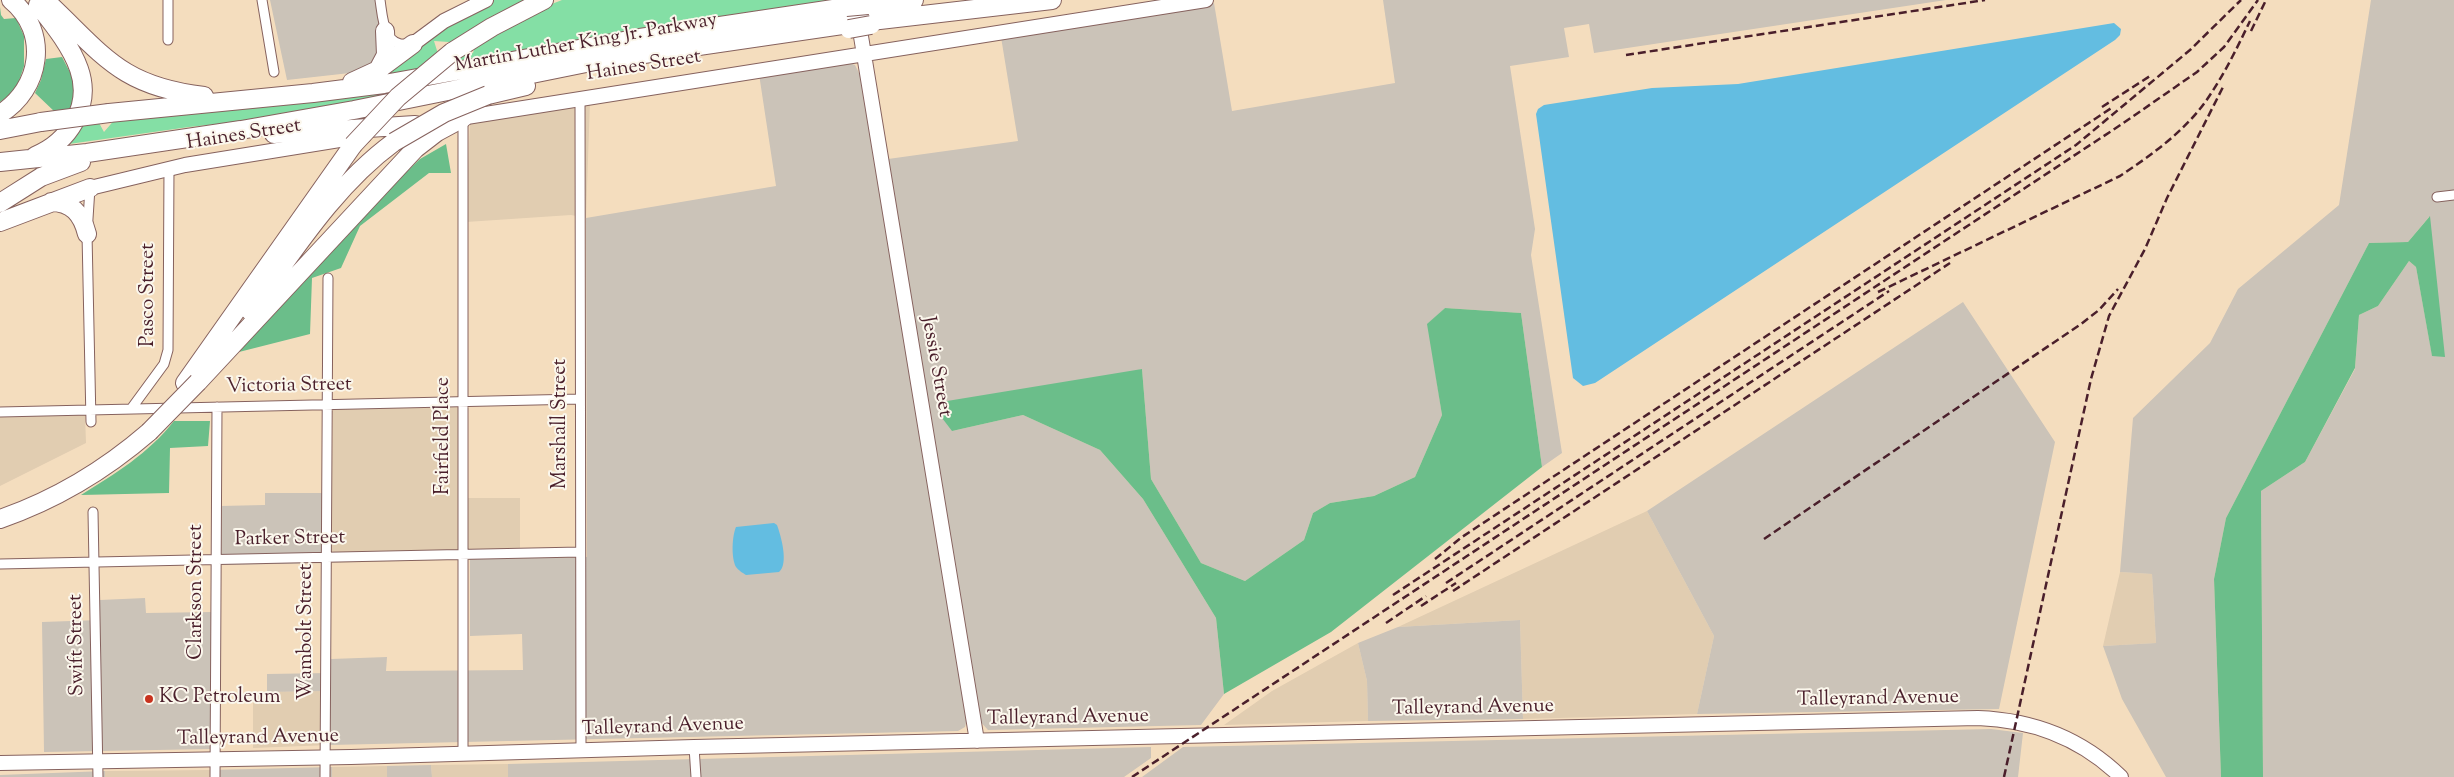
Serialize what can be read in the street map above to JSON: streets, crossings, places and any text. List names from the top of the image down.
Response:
{
  "streets": {
    "highway": ["Martin Luther King Jr. Parkway"],
    "street": [
      "Haines Street",
      "Pasco Street",
      "Jessie Street",
      "Victoria Street",
      "Marshall Street",
      "Fairfield Place",
      "Parker Street",
      "Clarkson Street",
      "Wambolt Street",
      "Swift Street",
      "Talleyrand Avenue"
    ]
  },
  "crossings": [
    ["Martin Luther King Jr. Parkway", "Jessie Street"],
    ["Haines Street", "Pasco Street"],
    ["Haines Street", "Jessie Street"],
    ["Haines Street", "Marshall Street"],
    ["Haines Street", "Fairfield Place"],
    ["Pasco Street", "Victoria Street"],
    ["Jessie Street", "Talleyrand Avenue"],
    ["Victoria Street", "Marshall Street"],
    ["Victoria Street", "Fairfield Place"],
    ["Victoria Street", "Clarkson Street"],
    ["Victoria Street", "Wambolt Street"],
    ["Marshall Street", "Parker Street"],
    ["Marshall Street", "Talleyrand Avenue"],
    ["Fairfield Place", "Parker Street"],
    ["Fairfield Place", "Talleyrand Avenue"],
    ["Parker Street", "Clarkson Street"],
    ["Parker Street", "Wambolt Street"],
    ["Parker Street", "Swift Street"],
    ["Clarkson Street", "Talleyrand Avenue"],
    ["Wambolt Street", "Talleyrand Avenue"],
    ["Swift Street", "Talleyrand Avenue"]
  ],
  "places": ["KC Petroleum"]
}
